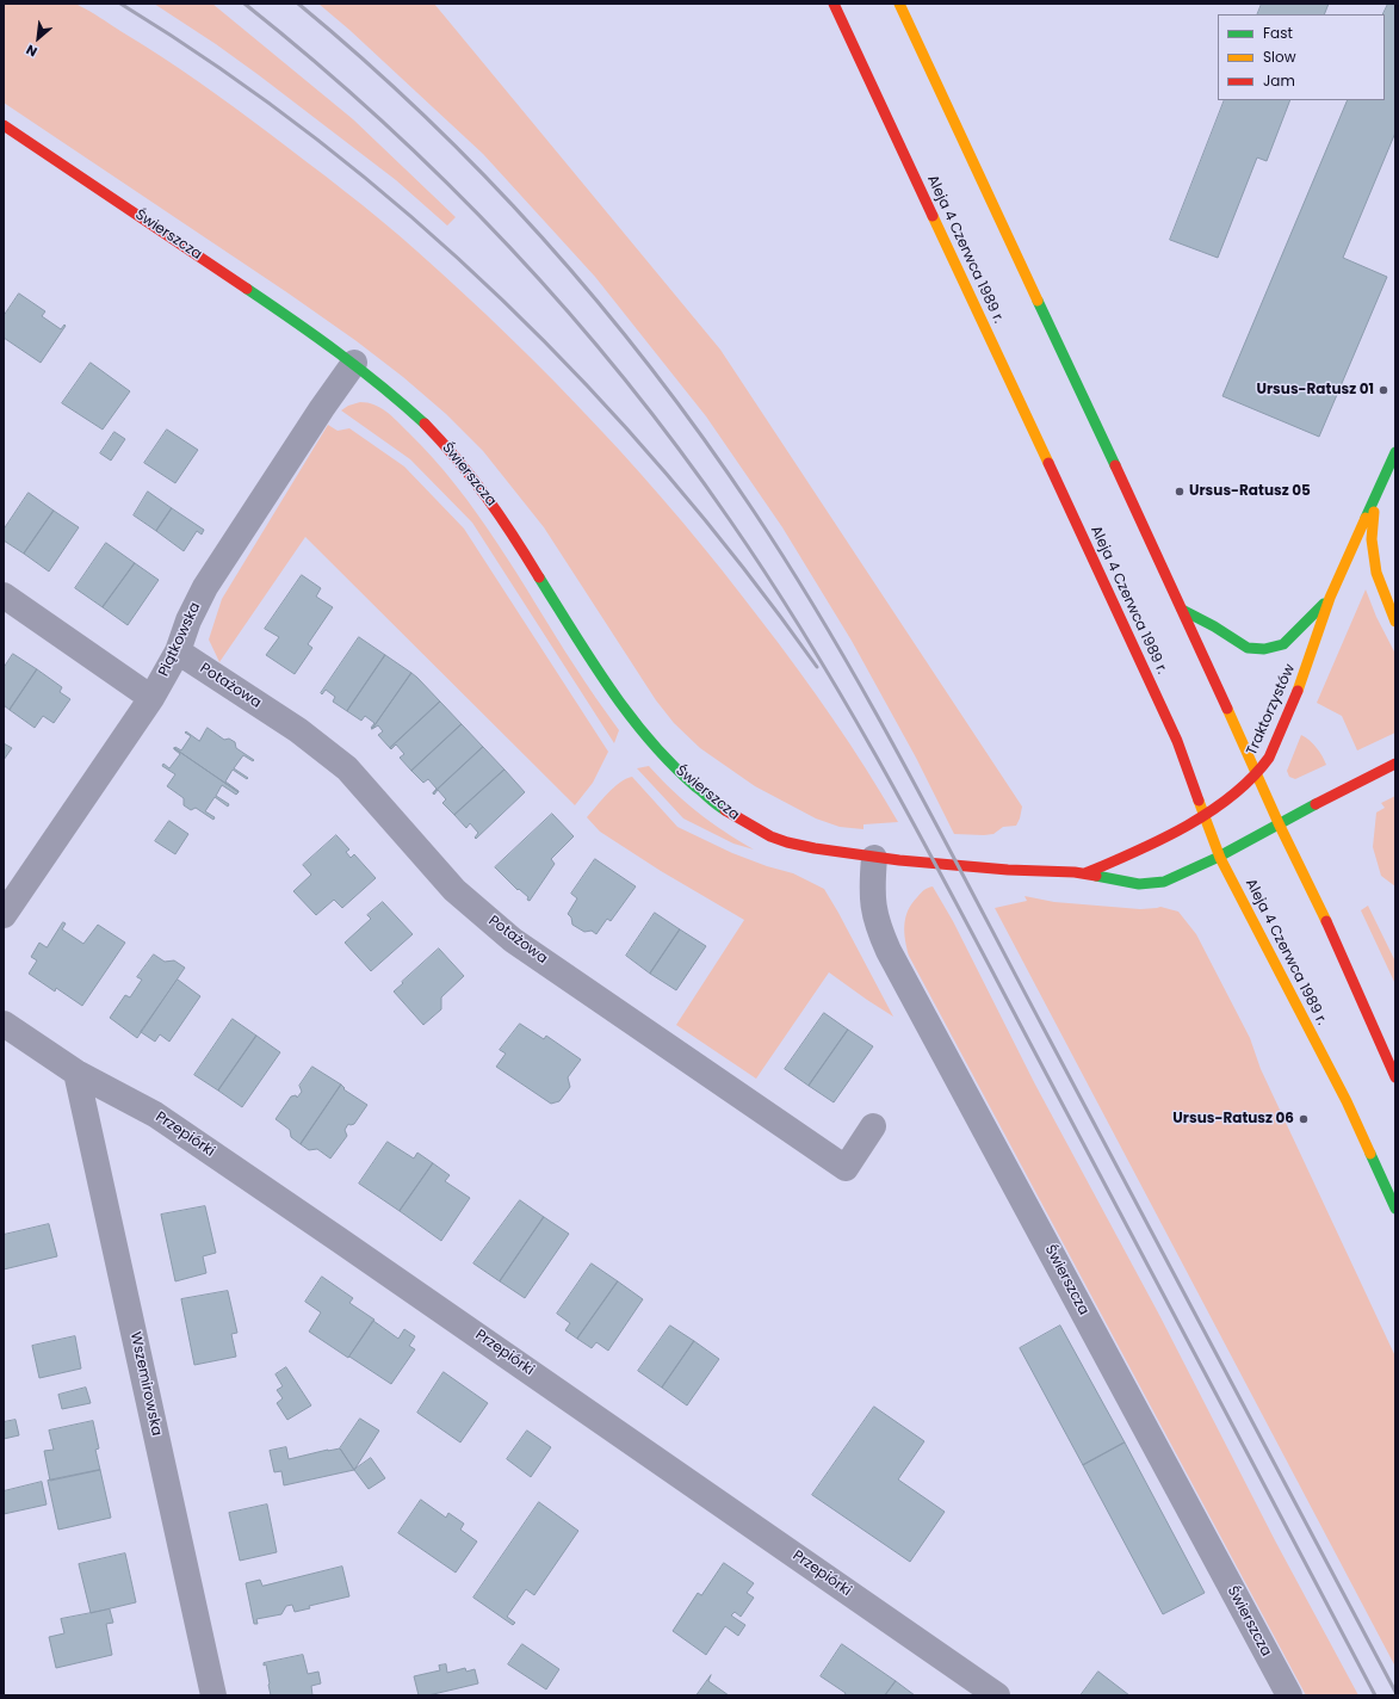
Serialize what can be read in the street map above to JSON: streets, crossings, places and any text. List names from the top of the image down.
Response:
{
  "streets": {
    "street": [
      "Świerszcza",
      "Aleja 4 Czerwca 1989 r.",
      "Piątkowska",
      "Potażowa",
      "Traktorzystów",
      "Przepiórki",
      "Wszemirowska"
    ]
  },
  "crossings": [
    ["Świerszcza", "Piątkowska"],
    ["Świerszcza", "Traktorzystów"],
    ["Aleja 4 Czerwca 1989 r.", "Traktorzystów"],
    ["Piątkowska", "Potażowa"],
    ["Przepiórki", "Wszemirowska"]
  ],
  "places": ["Ursus-Ratusz 01", "Ursus-Ratusz 05", "Ursus-Ratusz 06"],
  "legend": ["Fast", "Slow", "Jam"],
  "north": "bottom left"
}
